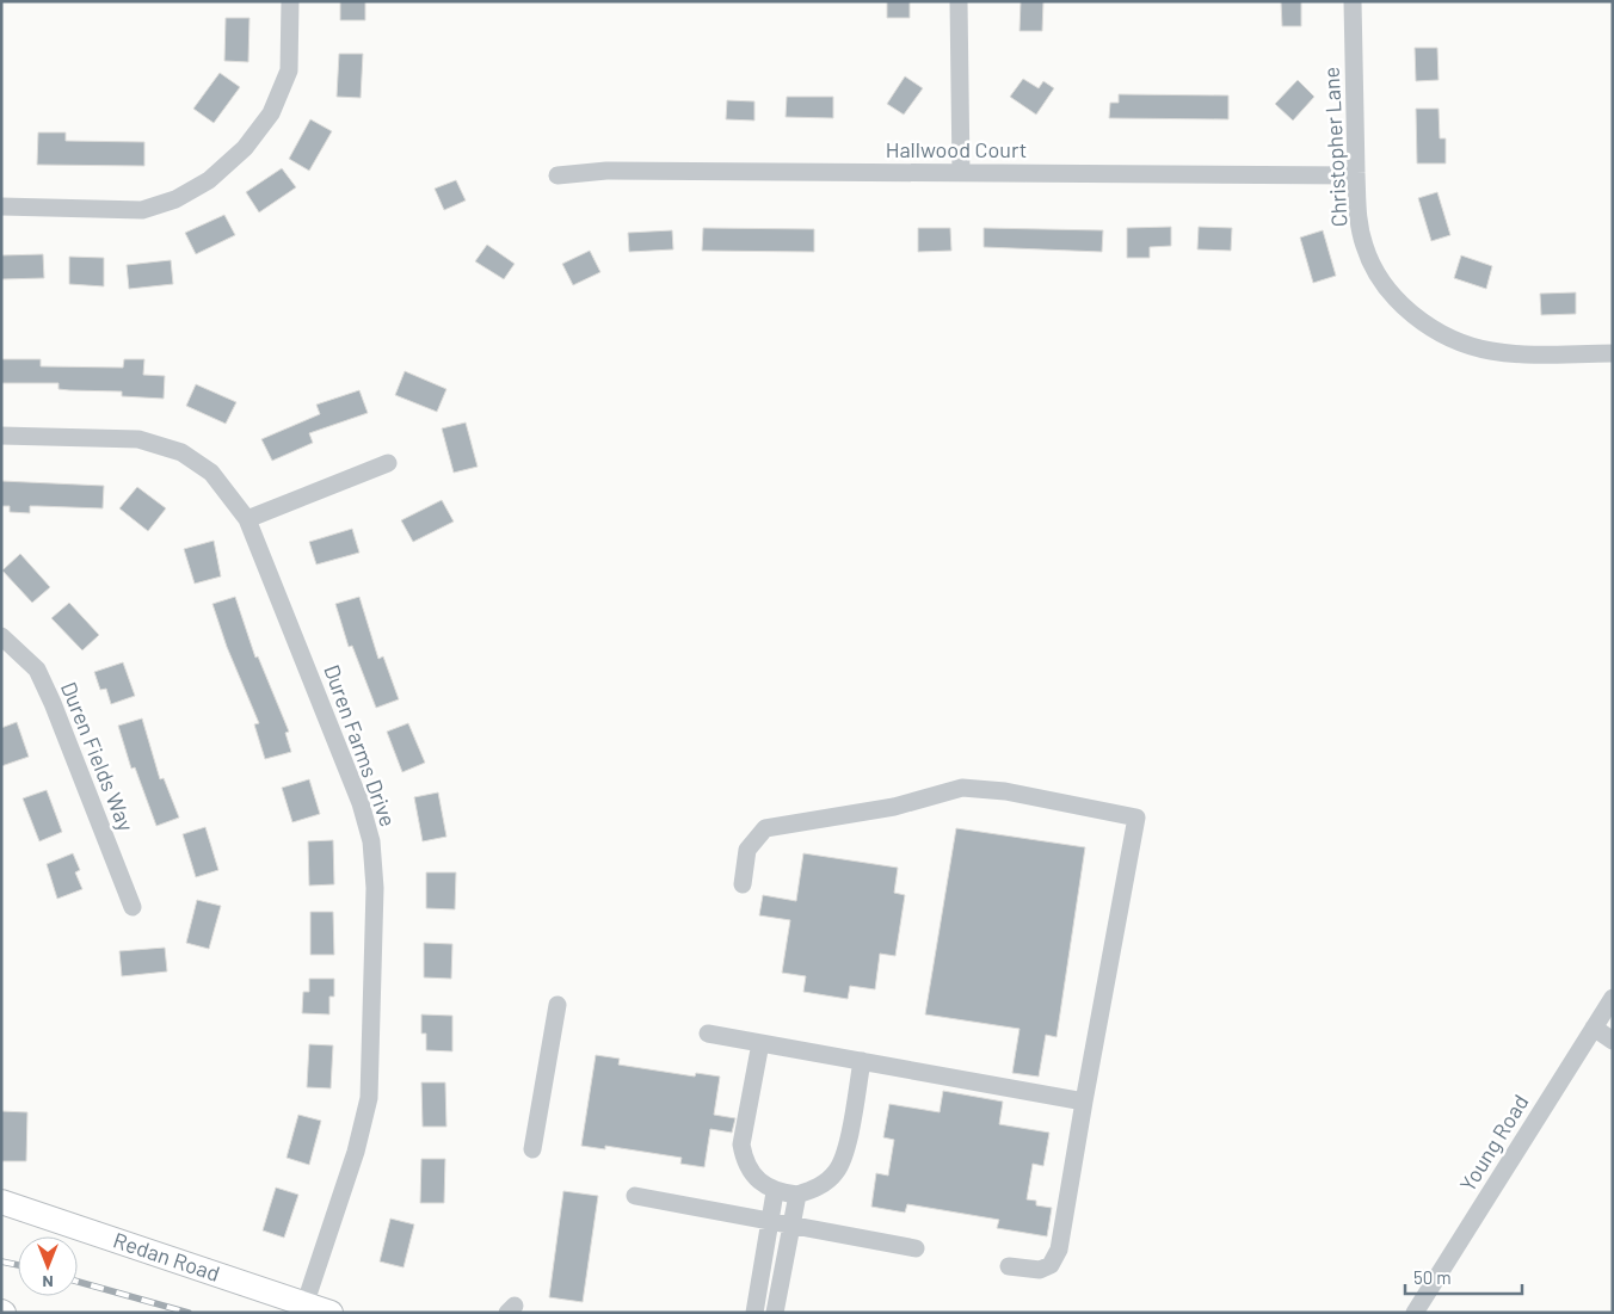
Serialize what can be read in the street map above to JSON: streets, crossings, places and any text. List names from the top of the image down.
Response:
{
  "streets": {
    "main road": ["Redan Road"],
    "street": [
      "Christopher Lane",
      "Hallwood Court",
      "Duren Farms Drive",
      "Duren Fields Way",
      "Young Road"
    ]
  },
  "crossings": [
    ["Christopher Lane", "Hallwood Court"],
    ["Duren Farms Drive", "Redan Road"]
  ],
  "scale_bar": "50 m",
  "north": "bottom"
}
